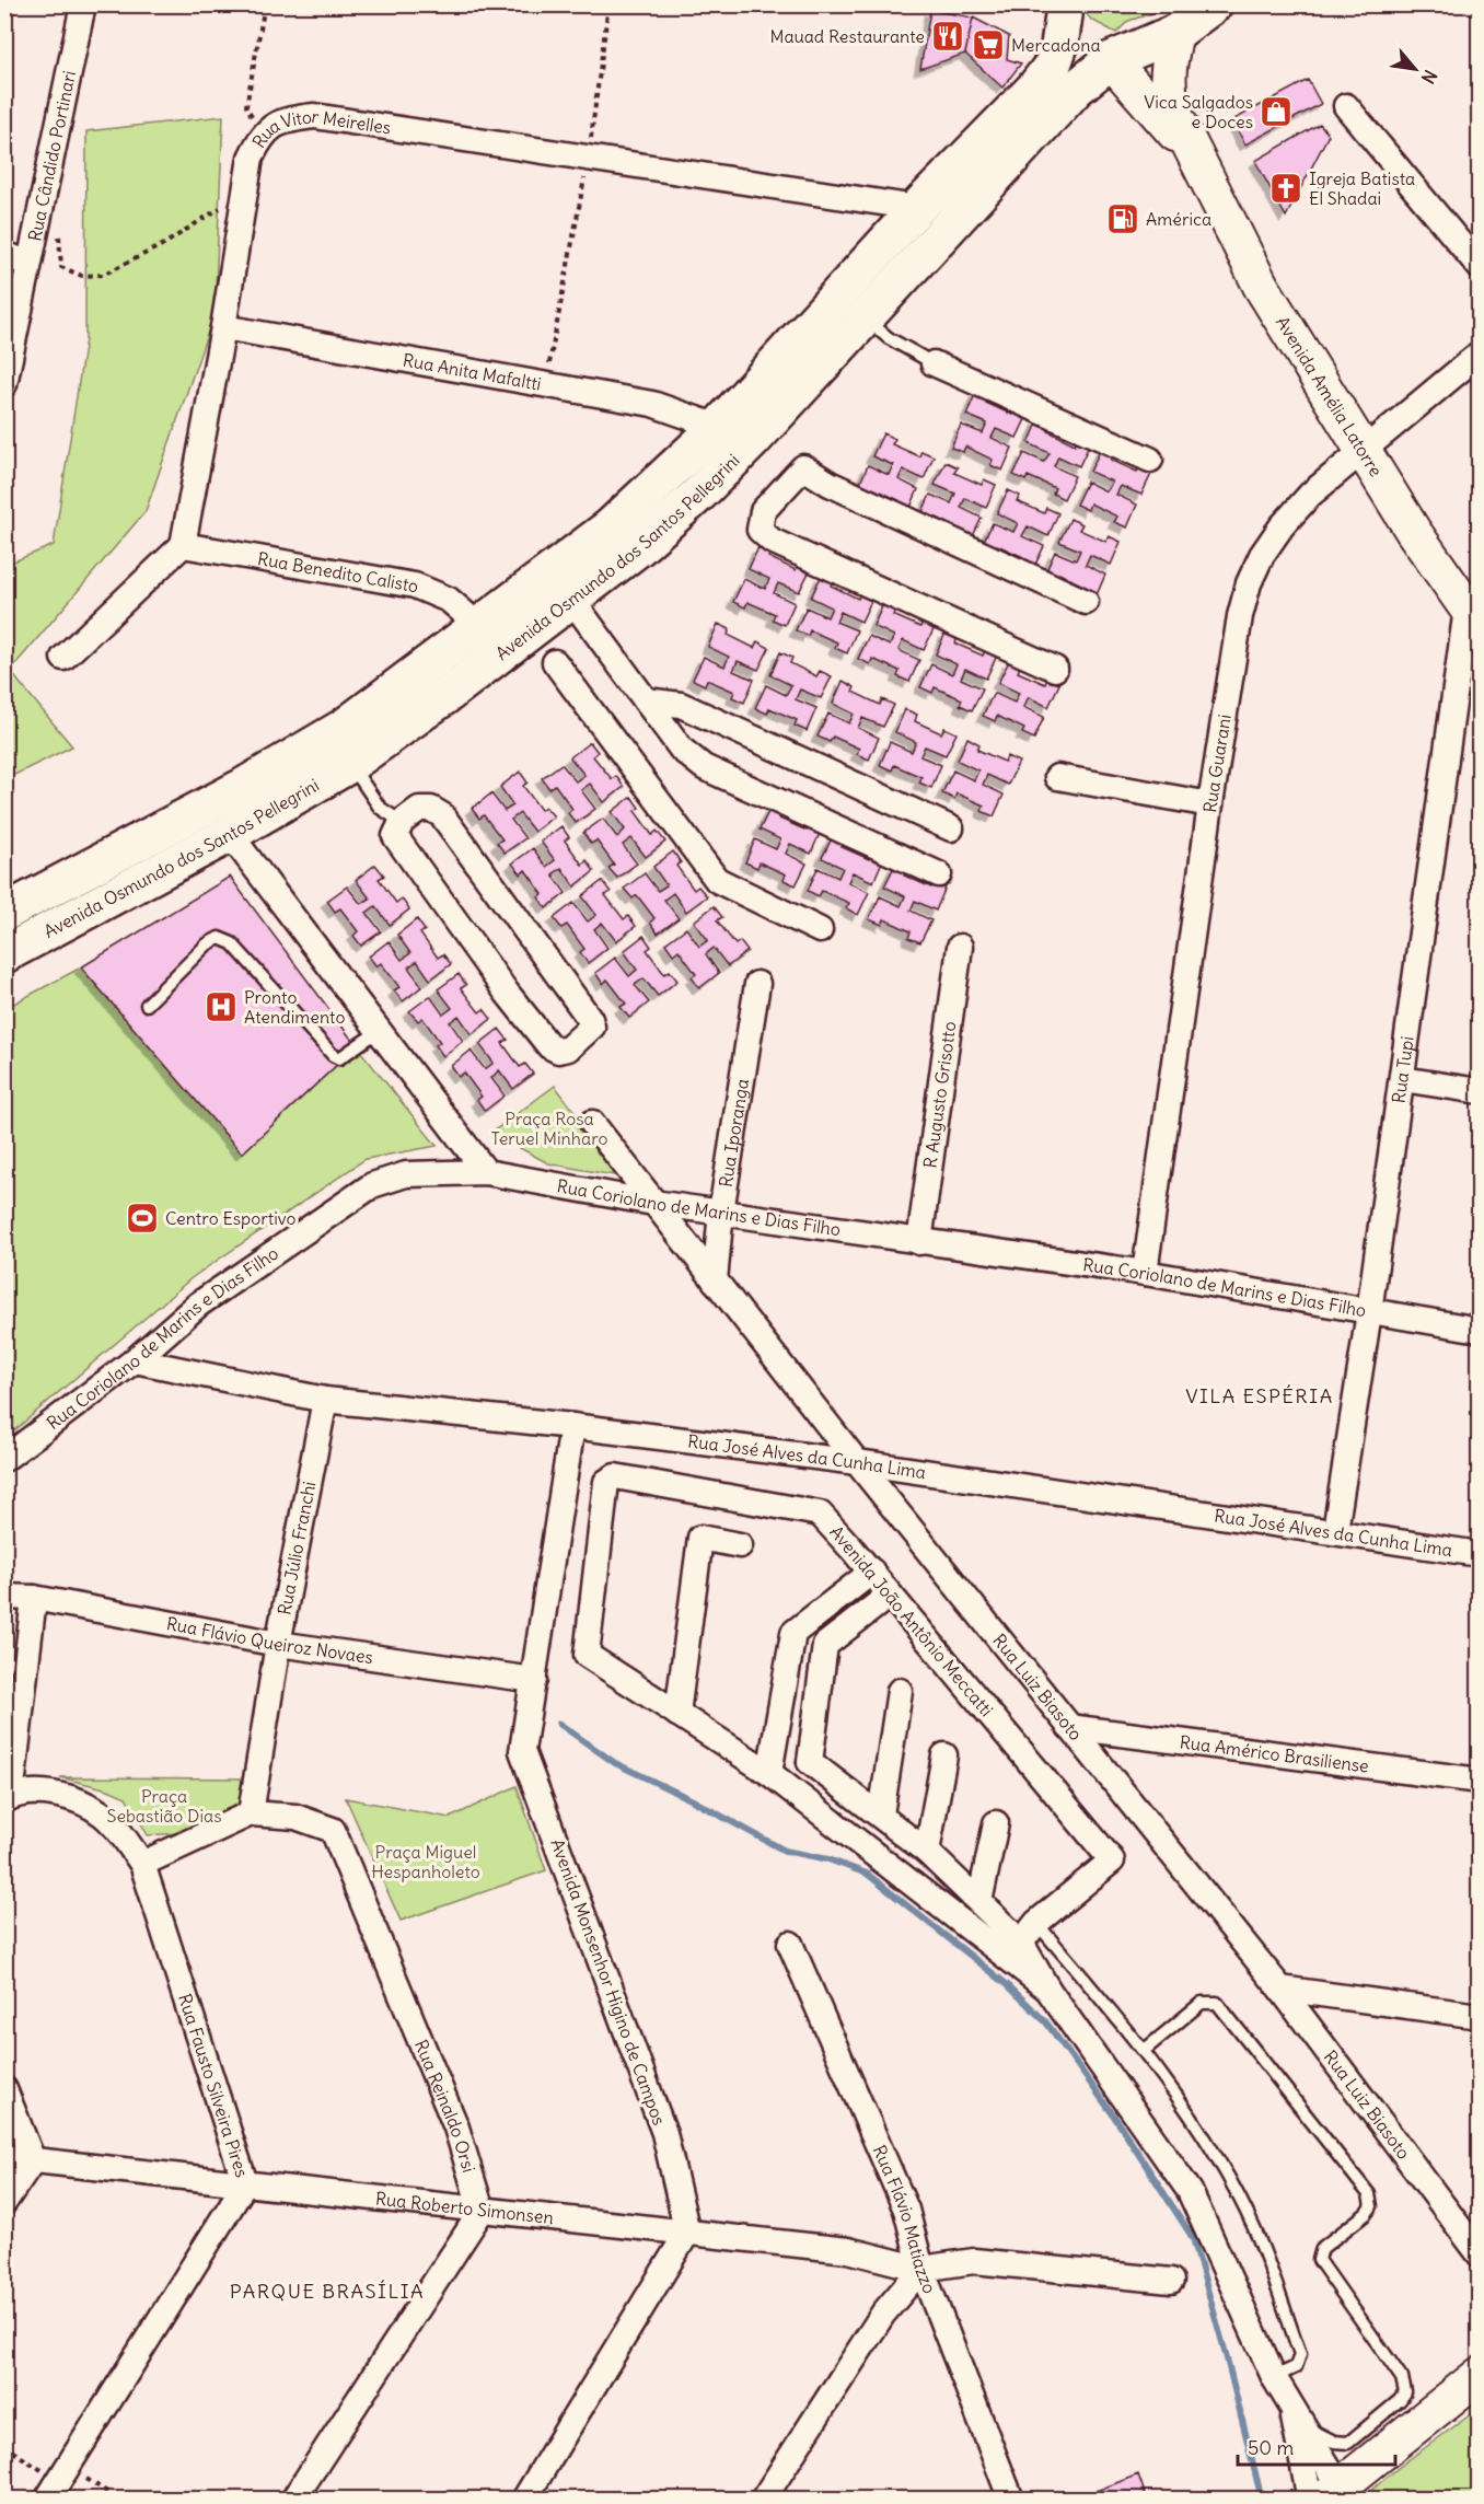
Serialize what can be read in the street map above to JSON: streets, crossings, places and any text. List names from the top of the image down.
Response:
{
  "streets": {
    "main road": ["Avenida Amélia Latorre", "Avenida Osmundo dos Santos Pellegrini"],
    "street": [
      "Rua Vitor Meirelles",
      "Rua Cândido Portinari",
      "Rua Anita Mafaltti",
      "Rua Benedito Calisto",
      "Rua Guarani",
      "Rua Tupi",
      "R Augusto Grisotto",
      "Rua Iporanga",
      "Rua Coriolano de Marins e Dias Filho",
      "Rua José Alves da Cunha Lima",
      "Rua Júlio Franchi",
      "Avenida João Antônio Meccatti",
      "Rua Flávio Queiroz Novaes",
      "Rua Luiz Biasoto",
      "Rua Américo Brasiliense",
      "Avenida Monsenhor Higino de Campos",
      "Rua Fausto Silveira Pires",
      "Rua Reinaldo Orsi",
      "Rua Roberto Simonsen",
      "Rua Flávio Matiazzo"
    ]
  },
  "crossings": [
    ["Rua Vitor Meirelles", "Rua Anita Mafaltti"],
    ["Rua Vitor Meirelles", "Avenida Osmundo dos Santos Pellegrini"],
    ["Rua Vitor Meirelles", "Rua Benedito Calisto"],
    ["Rua Anita Mafaltti", "Avenida Osmundo dos Santos Pellegrini"],
    ["Avenida Amélia Latorre", "Avenida Osmundo dos Santos Pellegrini"],
    ["Avenida Amélia Latorre", "Rua Guarani"],
    ["Avenida Amélia Latorre", "Rua Tupi"],
    ["Avenida Osmundo dos Santos Pellegrini", "Rua Benedito Calisto"],
    ["Rua Guarani", "Rua Coriolano de Marins e Dias Filho"],
    ["Rua Tupi", "Rua Coriolano de Marins e Dias Filho"],
    ["Rua Tupi", "Rua José Alves da Cunha Lima"],
    ["R Augusto Grisotto", "Rua Coriolano de Marins e Dias Filho"],
    ["Rua Iporanga", "Rua Coriolano de Marins e Dias Filho"],
    ["Rua Iporanga", "Rua Luiz Biasoto"],
    ["Rua Coriolano de Marins e Dias Filho", "Rua José Alves da Cunha Lima"],
    ["Rua Coriolano de Marins e Dias Filho", "Rua Luiz Biasoto"],
    ["Rua José Alves da Cunha Lima", "Rua Júlio Franchi"],
    ["Rua José Alves da Cunha Lima", "Rua Luiz Biasoto"],
    ["Rua José Alves da Cunha Lima", "Avenida Monsenhor Higino de Campos"],
    ["Rua Júlio Franchi", "Rua Flávio Queiroz Novaes"],
    ["Rua Júlio Franchi", "Rua Reinaldo Orsi"],
    ["Rua Flávio Queiroz Novaes", "Avenida Monsenhor Higino de Campos"],
    ["Rua Luiz Biasoto", "Rua Américo Brasiliense"],
    ["Avenida Monsenhor Higino de Campos", "Rua Roberto Simonsen"],
    ["Rua Fausto Silveira Pires", "Rua Roberto Simonsen"],
    ["Rua Reinaldo Orsi", "Rua Roberto Simonsen"],
    ["Rua Roberto Simonsen", "Rua Flávio Matiazzo"]
  ],
  "districts": ["VILA ESPÉRIA", "PARQUE BRASÍLIA"],
  "parks": ["Praça Rosa Teruel Minharo", "Praça Sebastião Dias", "Praça Miguel Hespanholeto"],
  "places": {
    "restaurant": ["Mauad Restaurante"],
    "supermarket": ["Mercadona"],
    "shop": ["Vica Salgados e Doces"],
    "church": ["Igreja Batista El Shadai"],
    "fuel station": ["América"],
    "hospital": ["Pronto Atendimento"],
    "sports": ["Centro Esportivo"]
  },
  "scale_bar": "50 m",
  "north": "bottom right"
}
